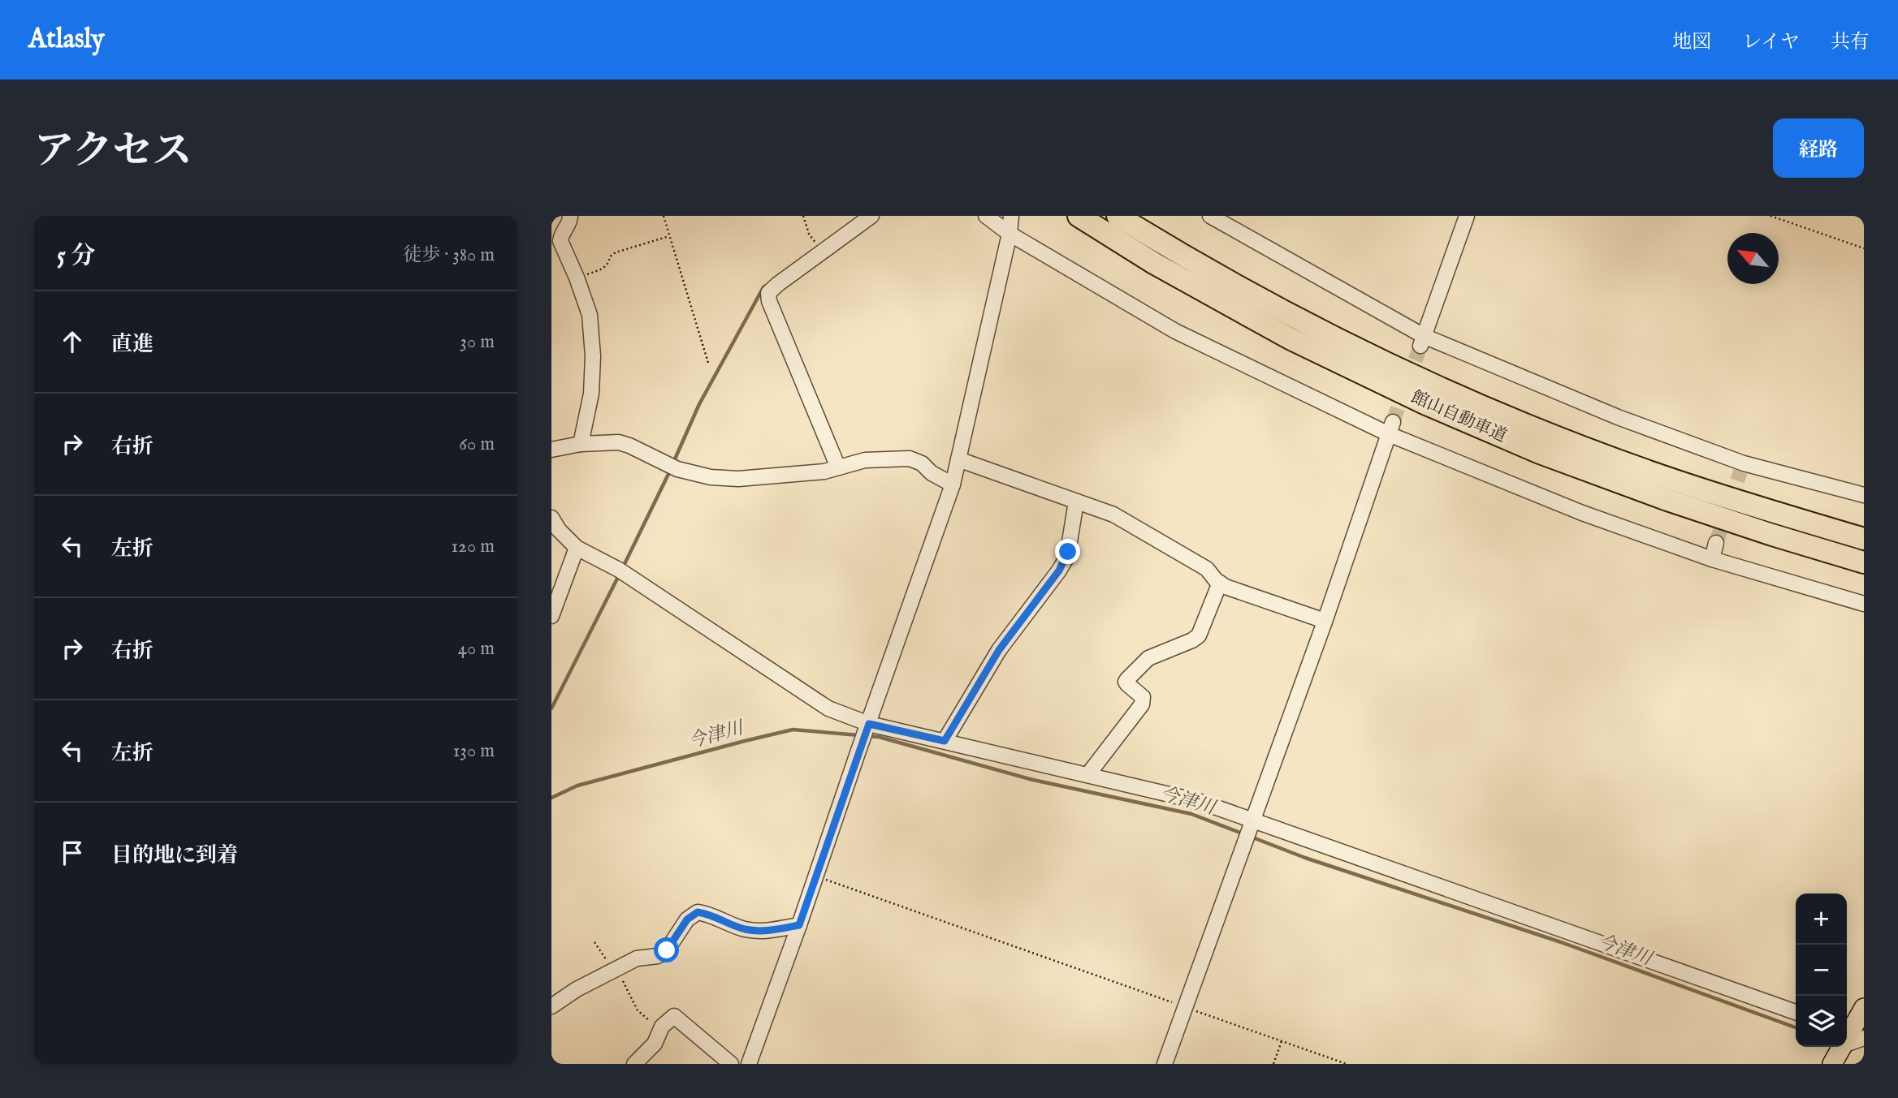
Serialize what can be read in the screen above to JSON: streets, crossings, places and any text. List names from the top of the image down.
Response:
{
  "streets": {
    "highway": ["館山自動車道"]
  },
  "water": ["今津川"],
  "north": "top left",
  "page": {
    "header": "Atlasly",
    "nav": ["地図", "レイヤ", "共有"],
    "title": "アクセス",
    "buttons": "経路",
    "heading": ["5 分", "徒歩 · 380 m"],
    "list": [
      ["直進", "30 m"],
      ["右折", "60 m"],
      ["左折", "120 m"],
      ["右折", "40 m"],
      ["左折", "130 m"],
      "目的地に到着"
    ],
    "map_buttons": ["+", "−"]
  }
}
